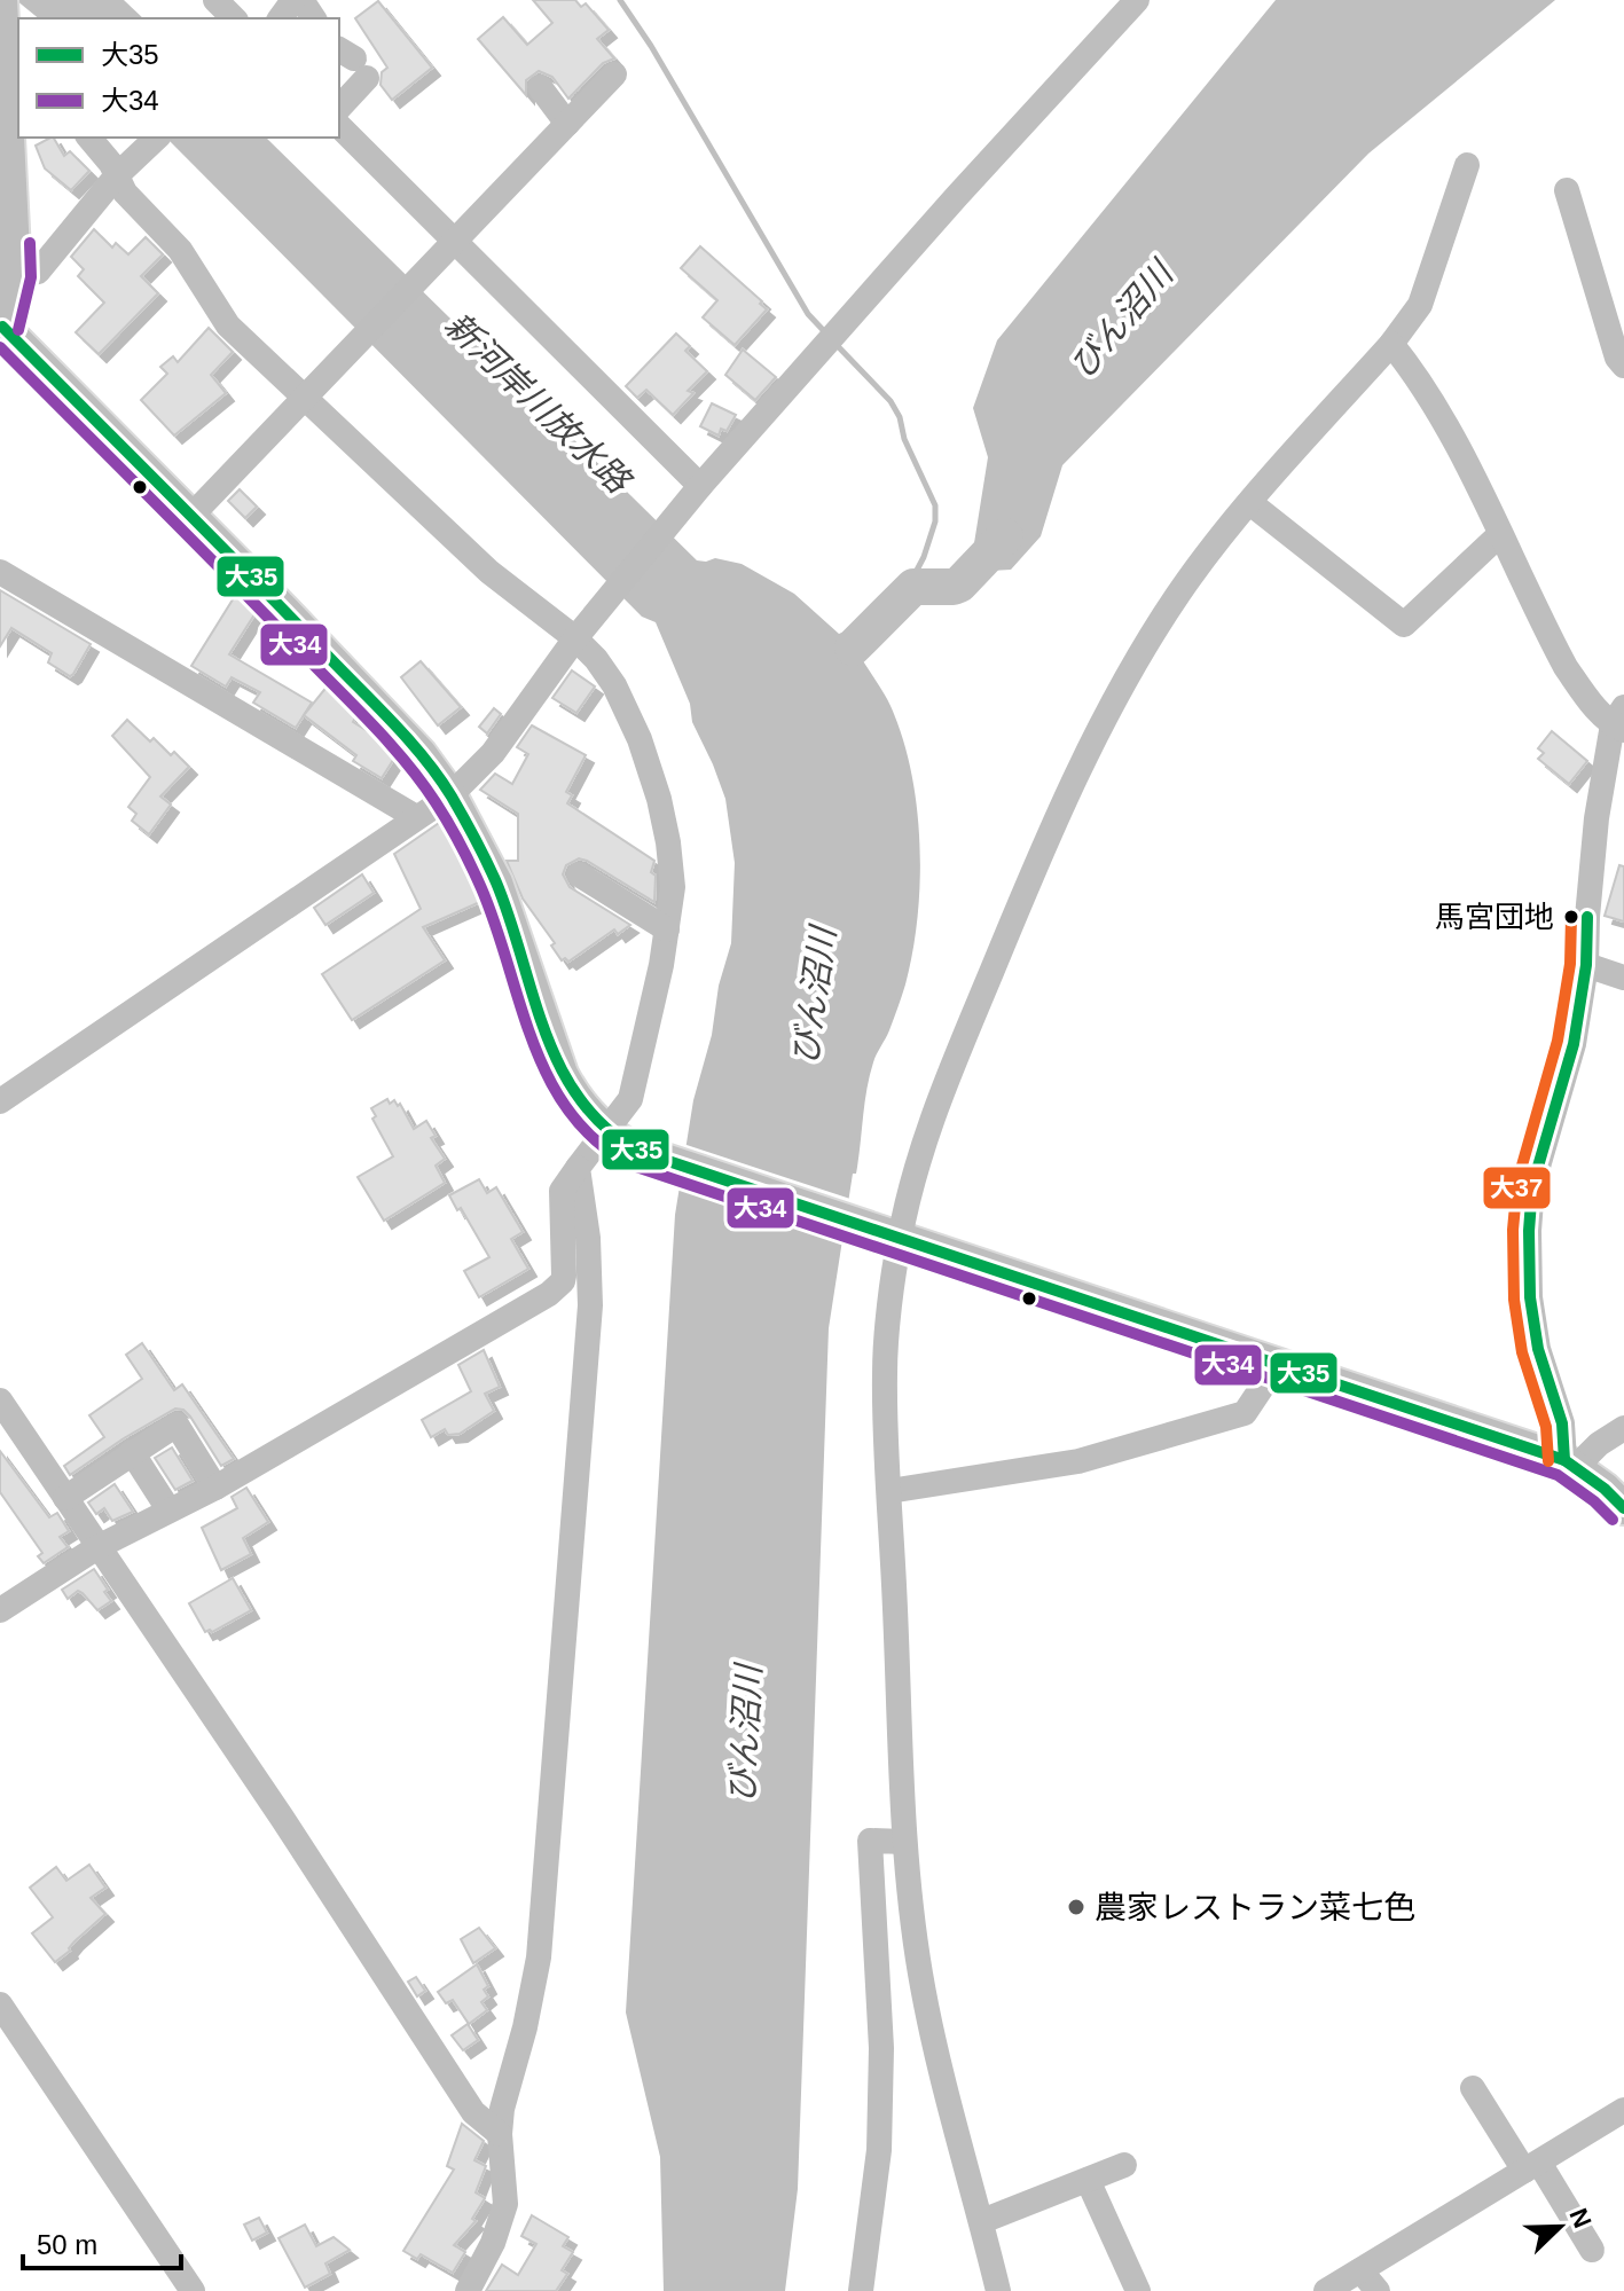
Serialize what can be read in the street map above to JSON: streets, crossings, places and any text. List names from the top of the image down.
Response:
{
  "water": ["びん沼川", "新河岸川放水路"],
  "places": ["馬宮団地", "農家レストラン菜七色"],
  "lines": ["transit line 大34", "transit line 大35", "transit line 大37"],
  "legend": ["大35", "大34"],
  "scale_bar": "50 m",
  "north": "top right"
}
